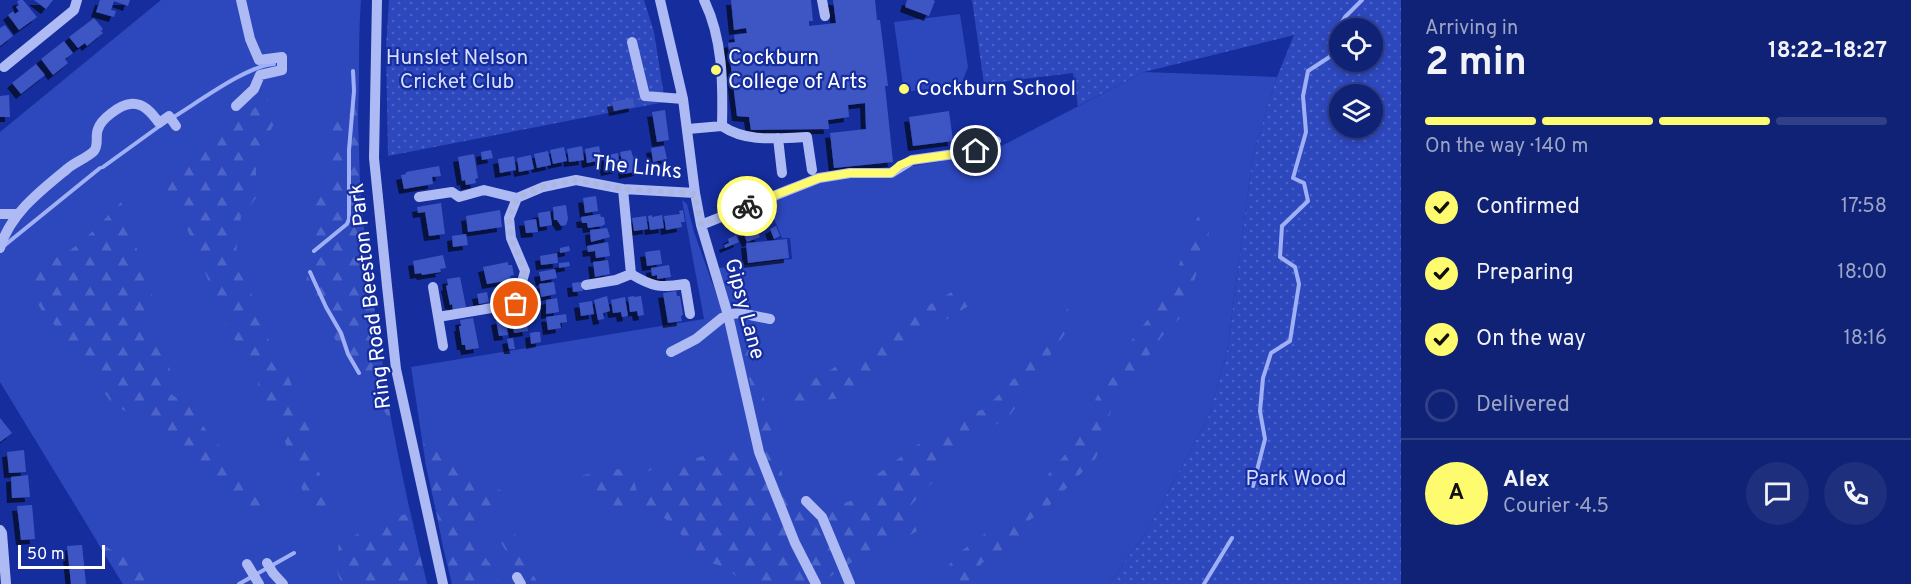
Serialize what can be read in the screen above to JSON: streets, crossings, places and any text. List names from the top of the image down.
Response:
{
  "streets": {
    "street": ["The Links", "Ring Road Beeston Park", "Gipsy Lane"]
  },
  "crossings": [
    ["The Links", "Gipsy Lane"]
  ],
  "parks": ["Hunslet Nelson Cricket Club", "Park Wood"],
  "places": ["Cockburn College of Arts", "Cockburn School"],
  "scale_bar": "50 m",
  "page": {
    "heading": ["2 min", "Arriving in", "18:22–18:27"],
    "panel": ["Alex", "Courier · 4.5"],
    "bar": "On the way · 140 m",
    "list": [
      ["Confirmed", "17:58"],
      ["Preparing", "18:00"],
      ["On the way", "18:16"],
      "Delivered"
    ],
    "round": "A",
    "scale": "50 m"
  }
}
